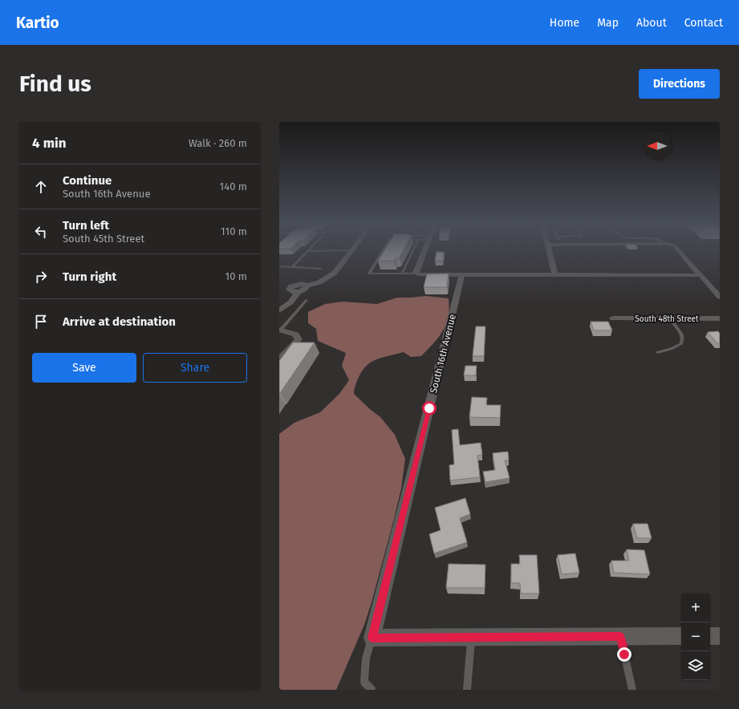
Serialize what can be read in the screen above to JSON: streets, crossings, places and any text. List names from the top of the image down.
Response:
{
  "streets": {
    "street": ["South 48th Street", "South 16th Avenue"]
  },
  "north": "left",
  "page": {
    "header": "Kartio",
    "nav": [
      "Home",
      "Map",
      "About",
      "Contact"
    ],
    "buttons": [
      "Directions",
      ["Save", "Share"]
    ],
    "title": "Find us",
    "heading": ["4 min", "Walk · 260 m"],
    "list": [
      ["Continue", "South 16th Avenue", "140 m"],
      ["Turn left", "South 45th Street", "110 m"],
      ["Turn right", "10 m"],
      "Arrive at destination"
    ],
    "map_buttons": ["+", "−"]
  }
}
